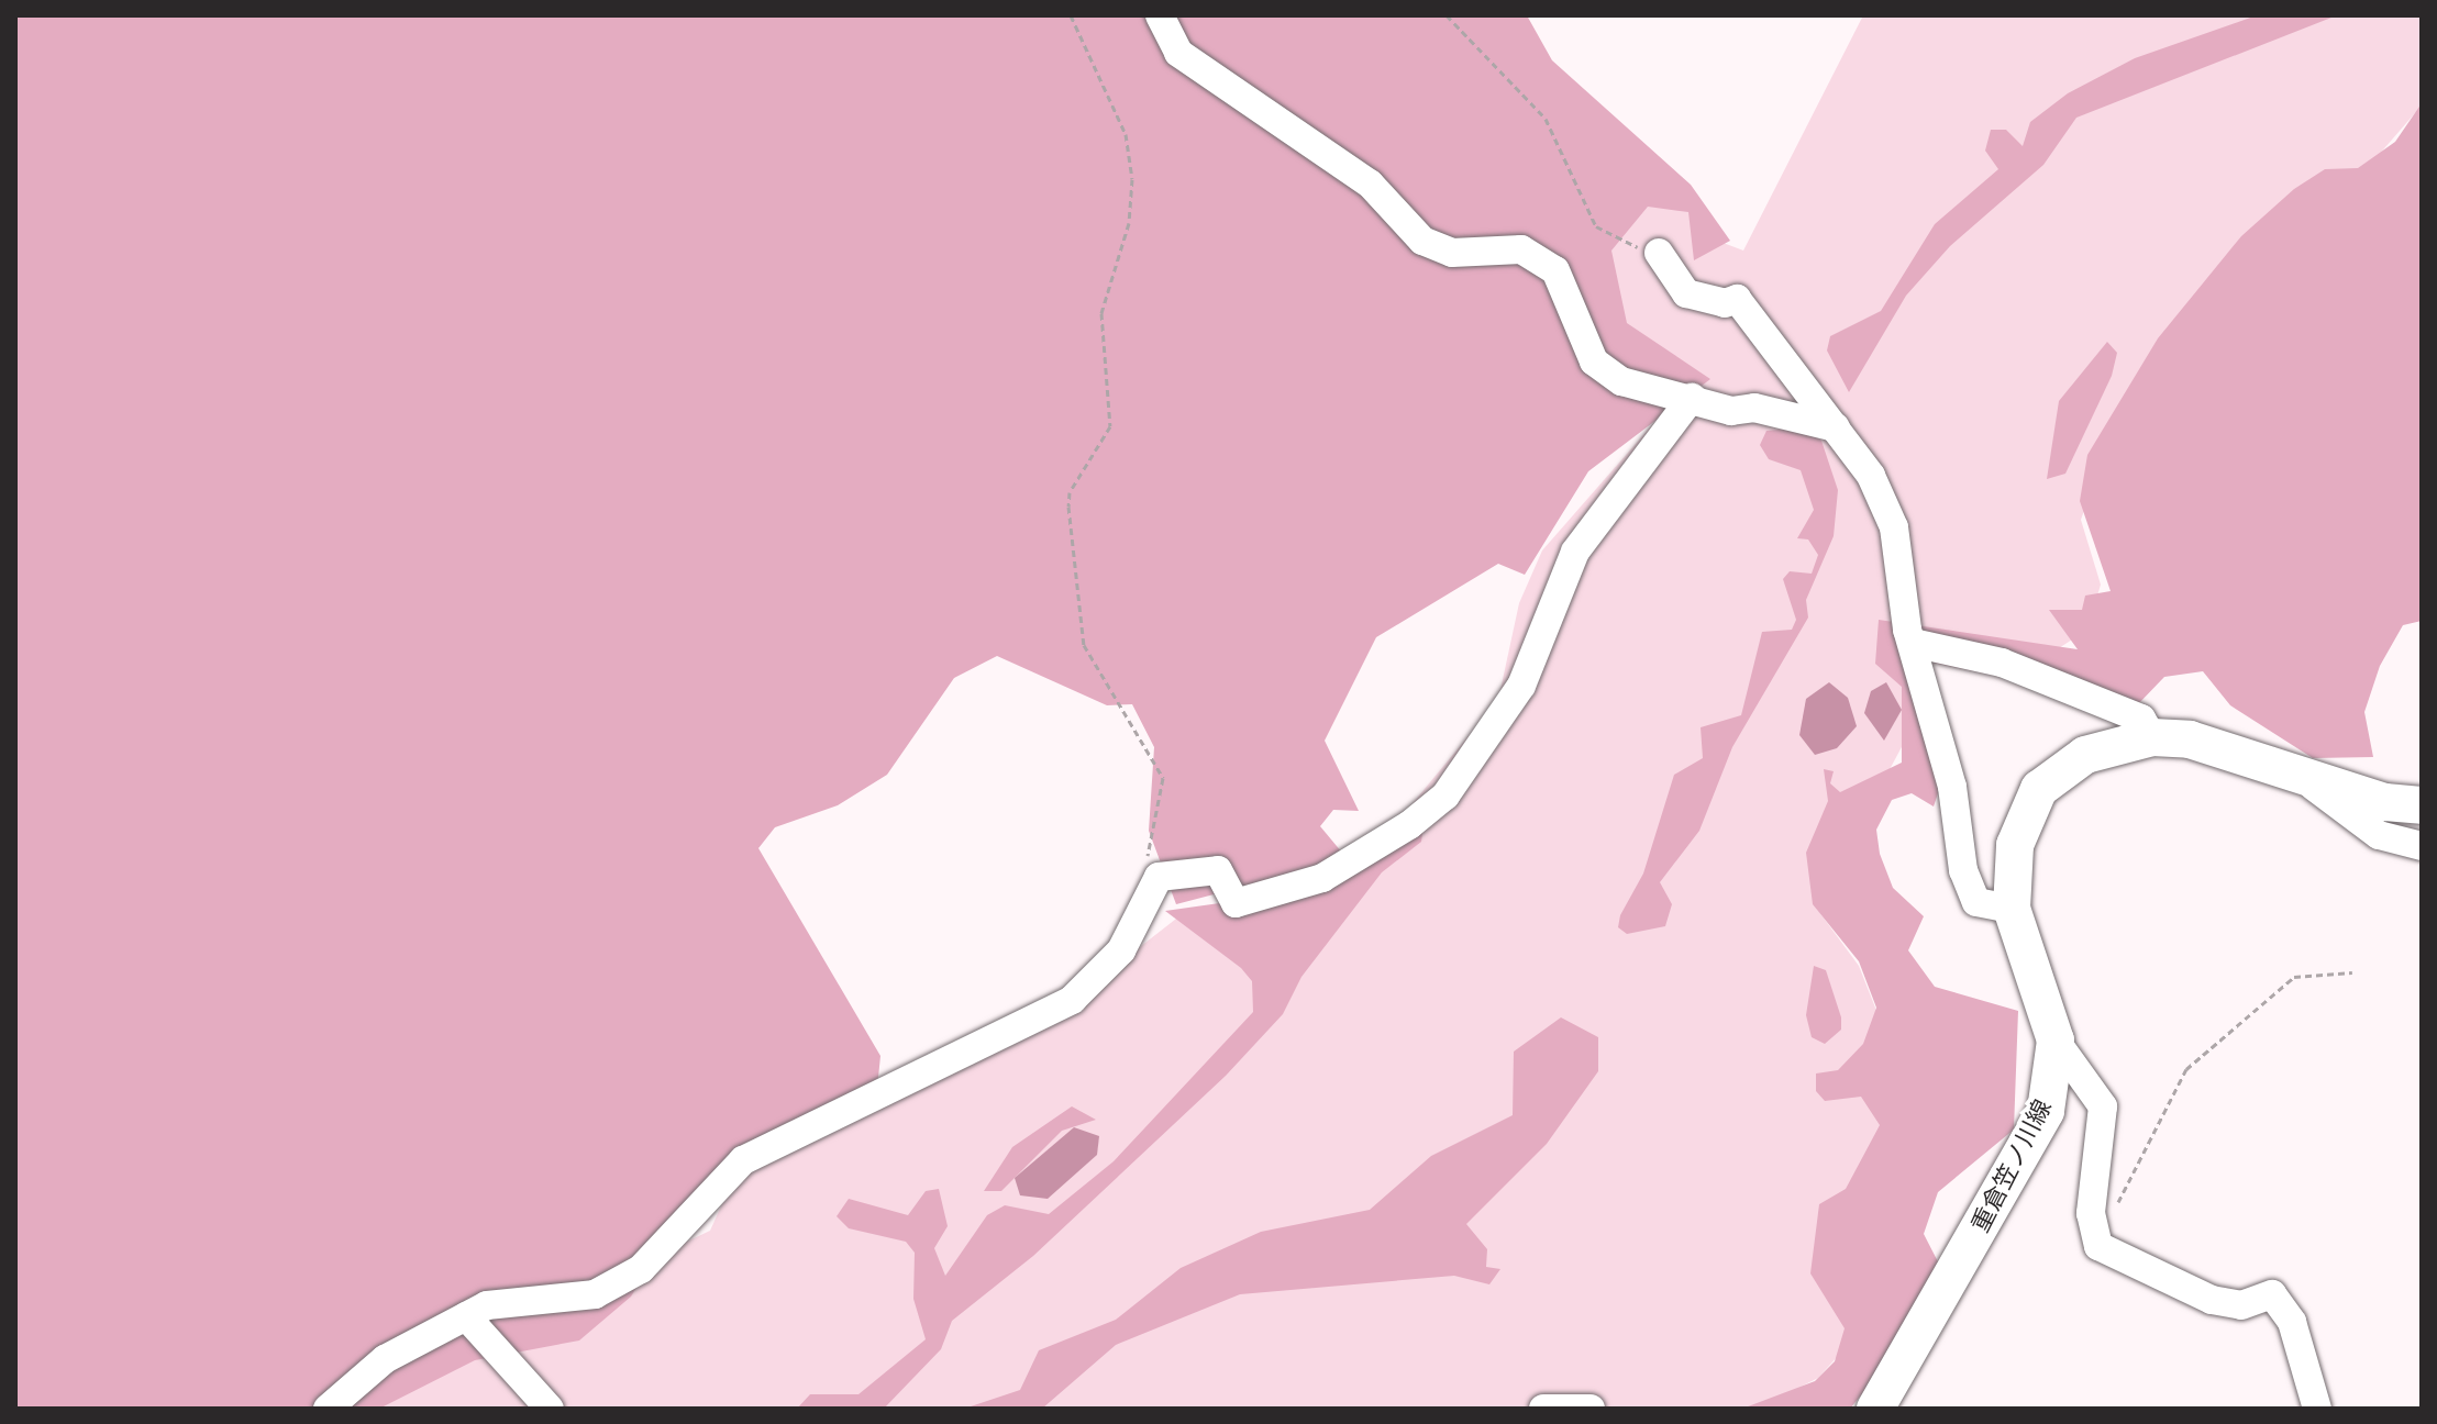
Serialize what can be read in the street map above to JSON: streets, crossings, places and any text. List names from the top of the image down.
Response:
{
  "streets": {
    "main road": ["重倉笠ノ川線"]
  }
}
